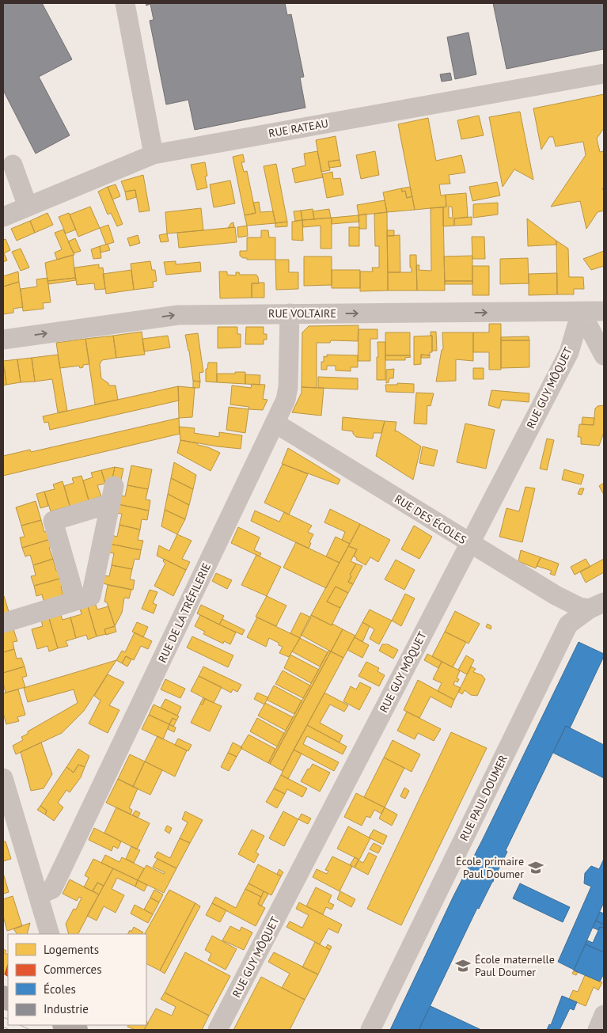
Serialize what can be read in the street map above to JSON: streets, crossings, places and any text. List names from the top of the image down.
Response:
{
  "streets": {
    "street": [
      "RUE RATEAU",
      "RUE VOLTAIRE",
      "RUE GUY MÔQUET",
      "RUE DES ÉCOLES",
      "RUE DE LA TRÉFILERIE",
      "RUE PAUL DOUMER"
    ]
  },
  "crossings": [
    ["RUE VOLTAIRE", "RUE GUY MÔQUET"],
    ["RUE VOLTAIRE", "RUE DE LA TRÉFILERIE"],
    ["RUE GUY MÔQUET", "RUE DES ÉCOLES"],
    ["RUE DES ÉCOLES", "RUE DE LA TRÉFILERIE"],
    ["RUE DES ÉCOLES", "RUE PAUL DOUMER"]
  ],
  "one_way": ["RUE VOLTAIRE"],
  "places": {
    "school or university": ["École primaire Paul Doumer", "École maternelle Paul Doumer"]
  },
  "legend": [
    "Logements",
    "Commerces",
    "Écoles",
    "Industrie"
  ]
}
